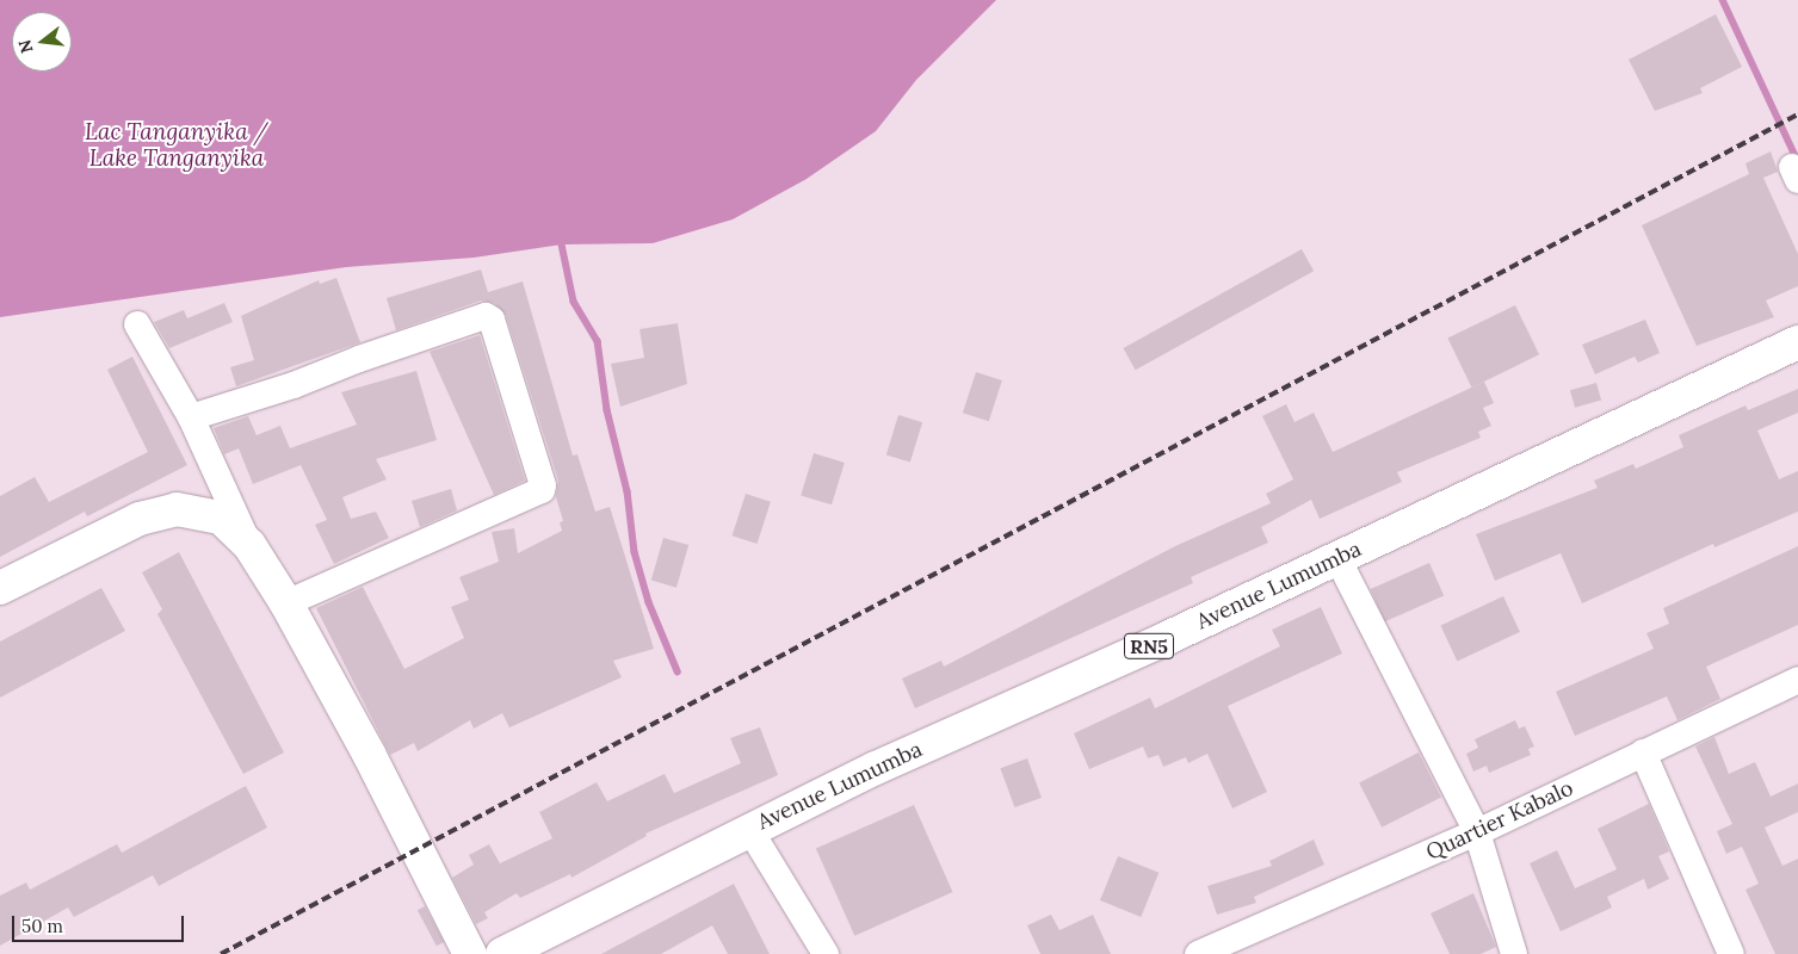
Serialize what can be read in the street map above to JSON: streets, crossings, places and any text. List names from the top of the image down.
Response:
{
  "streets": {
    "main road": ["Avenue Lumumba", "RN5"],
    "street": ["Quartier Kabalo"]
  },
  "water": ["Lac Tanganyika / Lake Tanganyika"],
  "scale_bar": "50 m",
  "north": "left"
}
